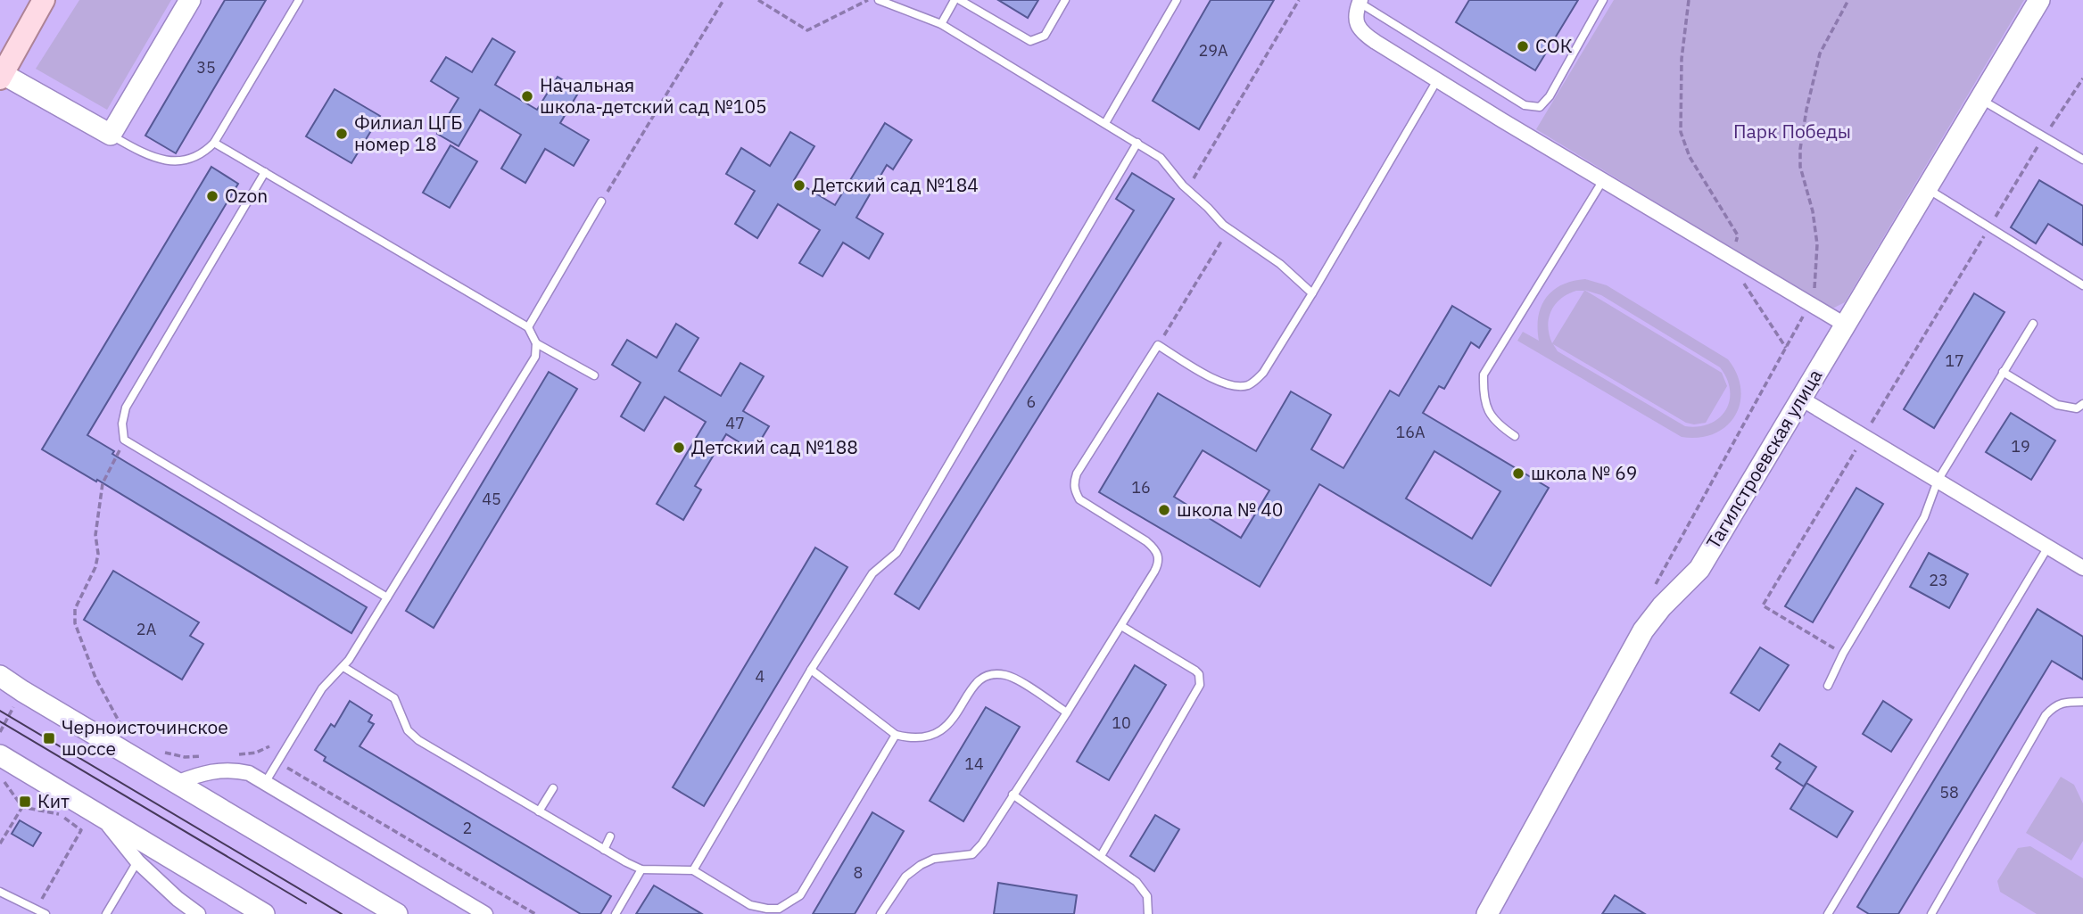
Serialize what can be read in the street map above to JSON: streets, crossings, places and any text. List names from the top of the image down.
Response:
{
  "streets": {
    "street": ["Тагилстроевская улица"]
  },
  "parks": ["Парк Победы"],
  "places": {
    "other": [
      "СОК",
      "Начальная школа-детский сад №105",
      "Филиал ЦГБ номер 18",
      "Детский сад №184",
      "Ozon",
      "Детский сад №188",
      "школа № 69",
      "школа № 40"
    ],
    "transit": ["Черноисточинское шоссе", "Кит"]
  },
  "house_numbers": [
    "29А",
    "35",
    "17",
    "6",
    "47",
    "16А",
    "19",
    "16",
    "45",
    "23",
    "2А",
    "4",
    "10",
    "14",
    "58",
    "2",
    "8"
  ]
}
